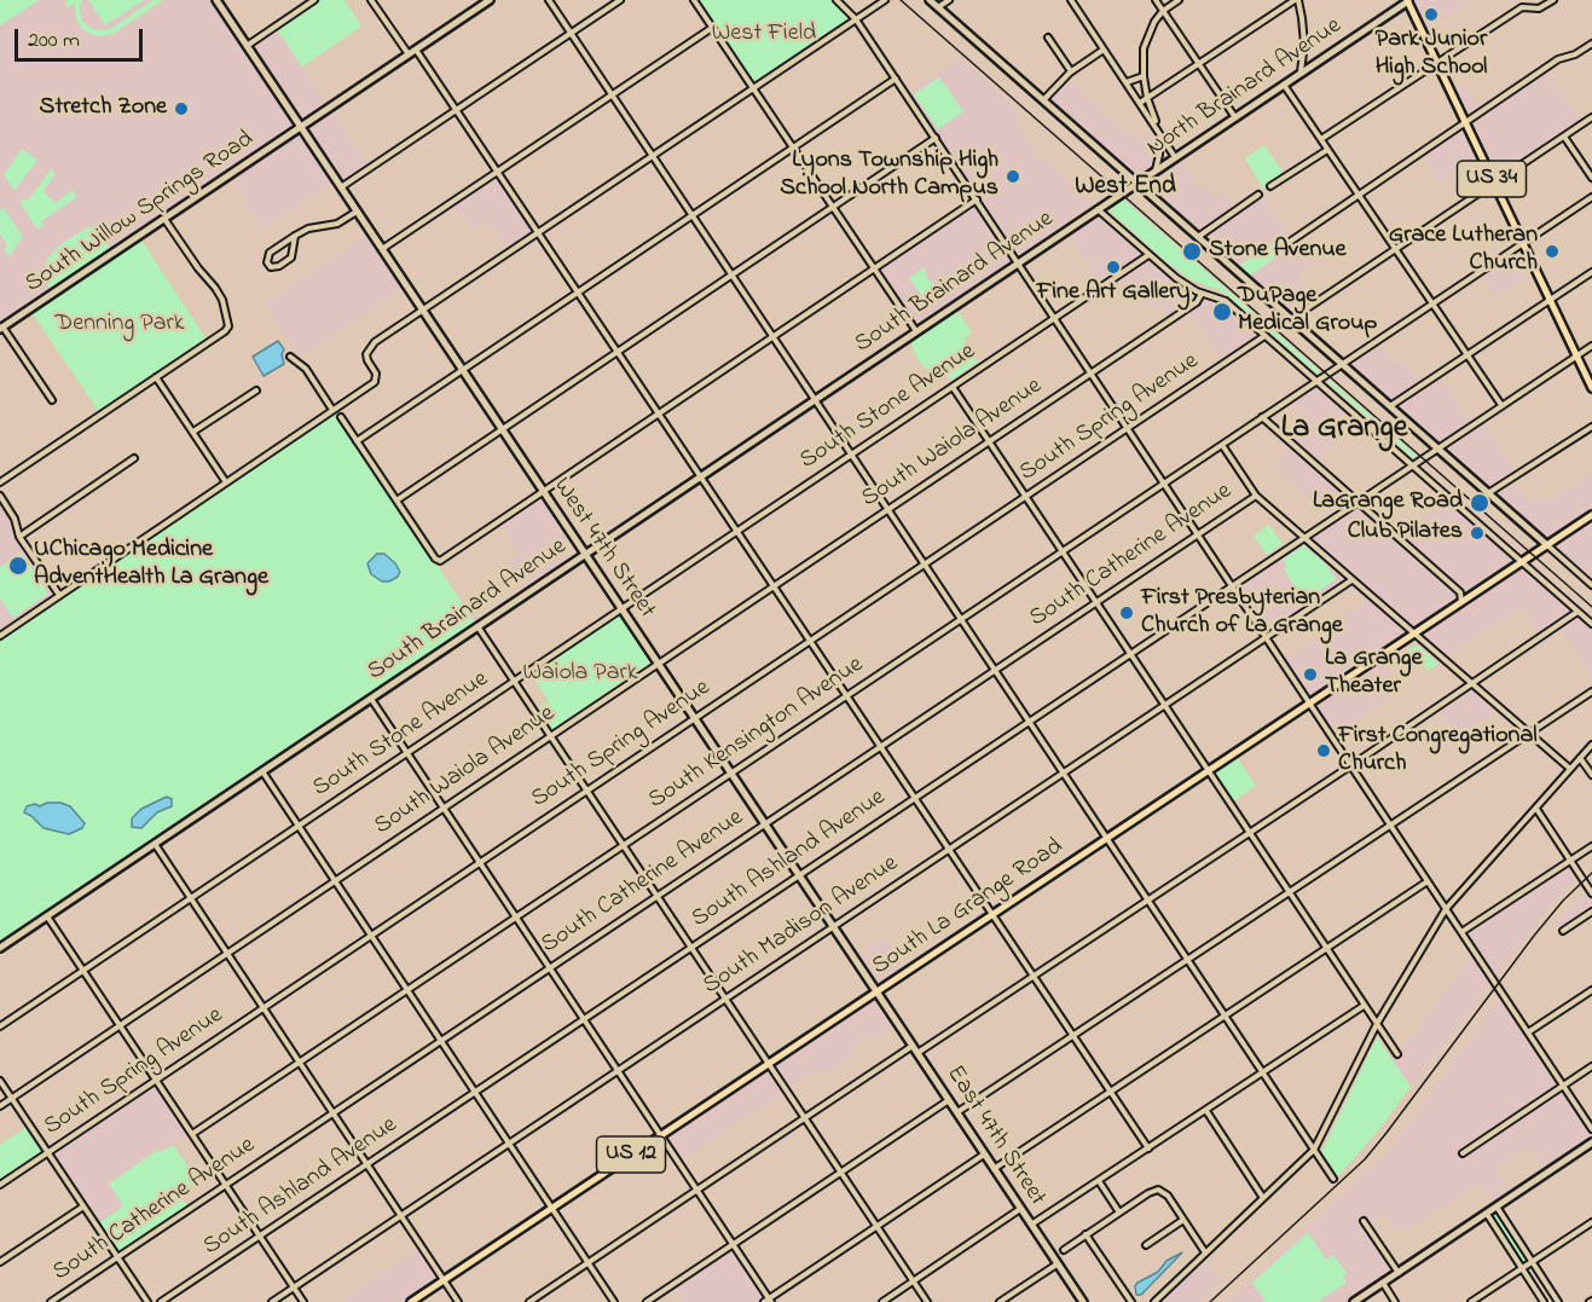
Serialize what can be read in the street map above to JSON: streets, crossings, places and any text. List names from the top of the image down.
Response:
{
  "streets": {
    "main road": ["US 34", "South La Grange Road", "US 12"],
    "street": [
      "North Brainard Avenue",
      "South Willow Springs Road",
      "South Brainard Avenue",
      "South Stone Avenue",
      "South Spring Avenue",
      "South Waiola Avenue",
      "West 47th Street",
      "South Catherine Avenue",
      "South Kensington Avenue",
      "South Ashland Avenue",
      "South Madison Avenue",
      "East 47th Street"
    ]
  },
  "crossings": [
    ["North Brainard Avenue", "US 34"],
    ["North Brainard Avenue", "South Brainard Avenue"],
    ["US 34", "South Kensington Avenue"],
    ["US 34", "South Ashland Avenue"],
    ["South Willow Springs Road", "West 47th Street"],
    ["South Brainard Avenue", "West 47th Street"],
    ["South Stone Avenue", "West 47th Street"],
    ["South Spring Avenue", "West 47th Street"],
    ["South Waiola Avenue", "West 47th Street"],
    ["West 47th Street", "South Catherine Avenue"],
    ["West 47th Street", "South Kensington Avenue"],
    ["West 47th Street", "South Ashland Avenue"],
    ["West 47th Street", "South La Grange Road"],
    ["West 47th Street", "South Madison Avenue"],
    ["West 47th Street", "East 47th Street"],
    ["South La Grange Road", "East 47th Street"],
    ["South La Grange Road", "US 12"]
  ],
  "districts": ["West End", "La Grange"],
  "parks": ["West Field", "Denning Park", "Waiola Park"],
  "places": [
    "Park Junior High School",
    "Stretch Zone",
    "Lyons Township High School North Campus",
    "Stone Avenue",
    "Grace Lutheran Church",
    "Fine Art Gallery",
    "DuPage Medical Group",
    "LaGrange Road",
    "Club Pilates",
    "UChicago Medicine AdventHealth La Grange",
    "First Presbyterian Church of La Grange",
    "La Grange Theater",
    "First Congregational Church"
  ],
  "scale_bar": "200 m"
}
